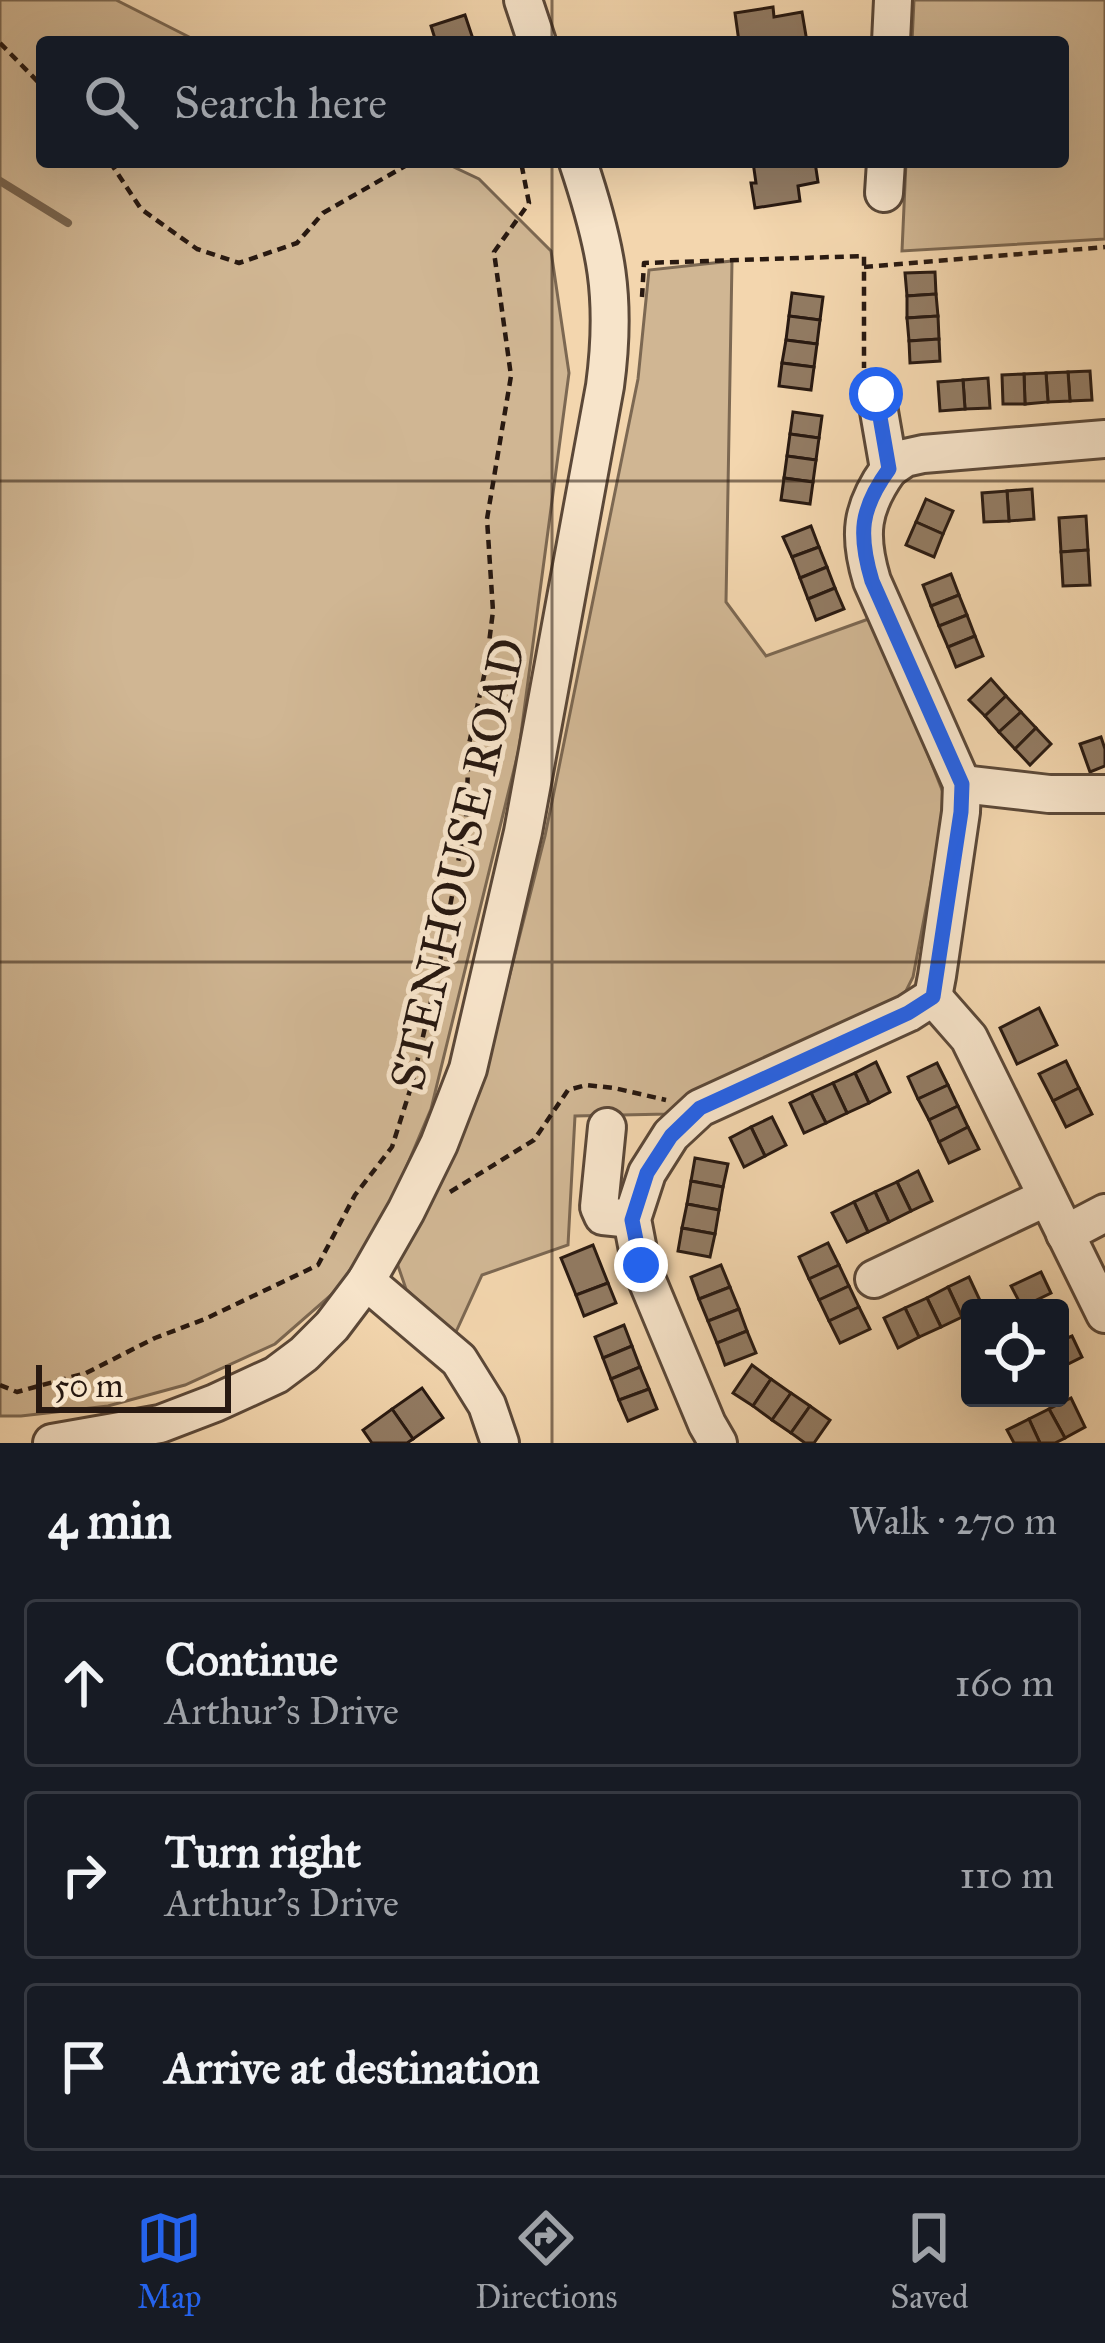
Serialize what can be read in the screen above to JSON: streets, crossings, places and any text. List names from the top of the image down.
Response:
{
  "streets": {
    "street": ["STENHOUSE ROAD"]
  },
  "scale_bar": "50 m",
  "page": {
    "search": "Search here",
    "scale": "50 m",
    "heading": ["4 min", "Walk · 270 m"],
    "list": [
      ["Continue", "Arthur's Drive", "160 m"],
      ["Turn right", "Arthur's Drive", "110 m"],
      "Arrive at destination"
    ],
    "nav": ["Map", "Directions", "Saved"]
  }
}
